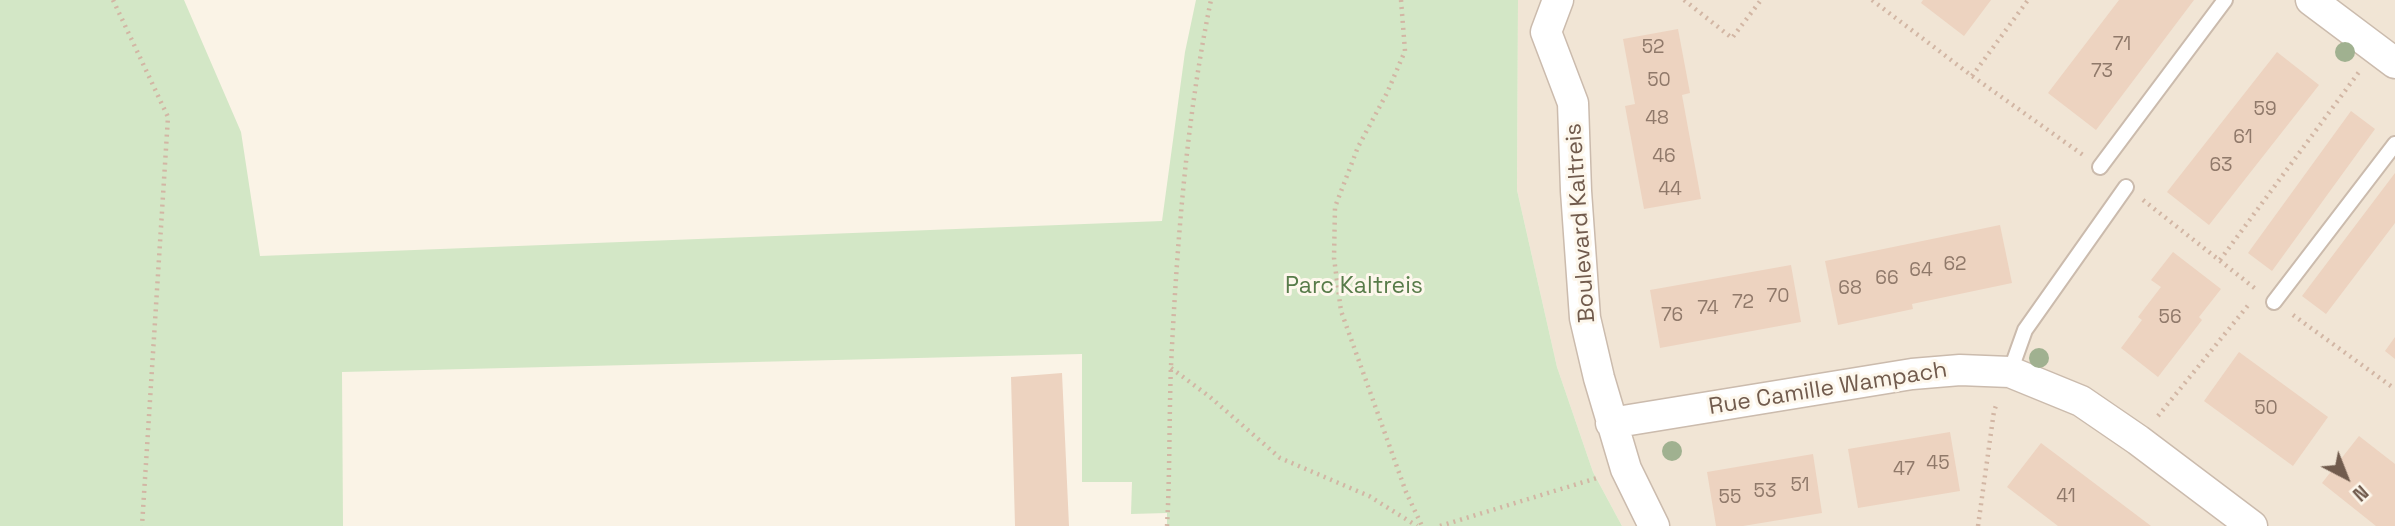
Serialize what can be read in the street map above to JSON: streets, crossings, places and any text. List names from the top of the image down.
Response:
{
  "streets": {
    "street": ["Boulevard Kaltreis", "Rue Camille Wampach"]
  },
  "crossings": [
    ["Boulevard Kaltreis", "Rue Camille Wampach"]
  ],
  "parks": ["Parc Kaltreis"],
  "house_numbers": [
    "71",
    "52",
    "73",
    "50",
    "59",
    "48",
    "61",
    "46",
    "63",
    "44",
    "62",
    "64",
    "66",
    "68",
    "70",
    "72",
    "74",
    "76",
    "56",
    "50",
    "45",
    "47",
    "51",
    "53",
    "41",
    "55"
  ],
  "north": "bottom right"
}
